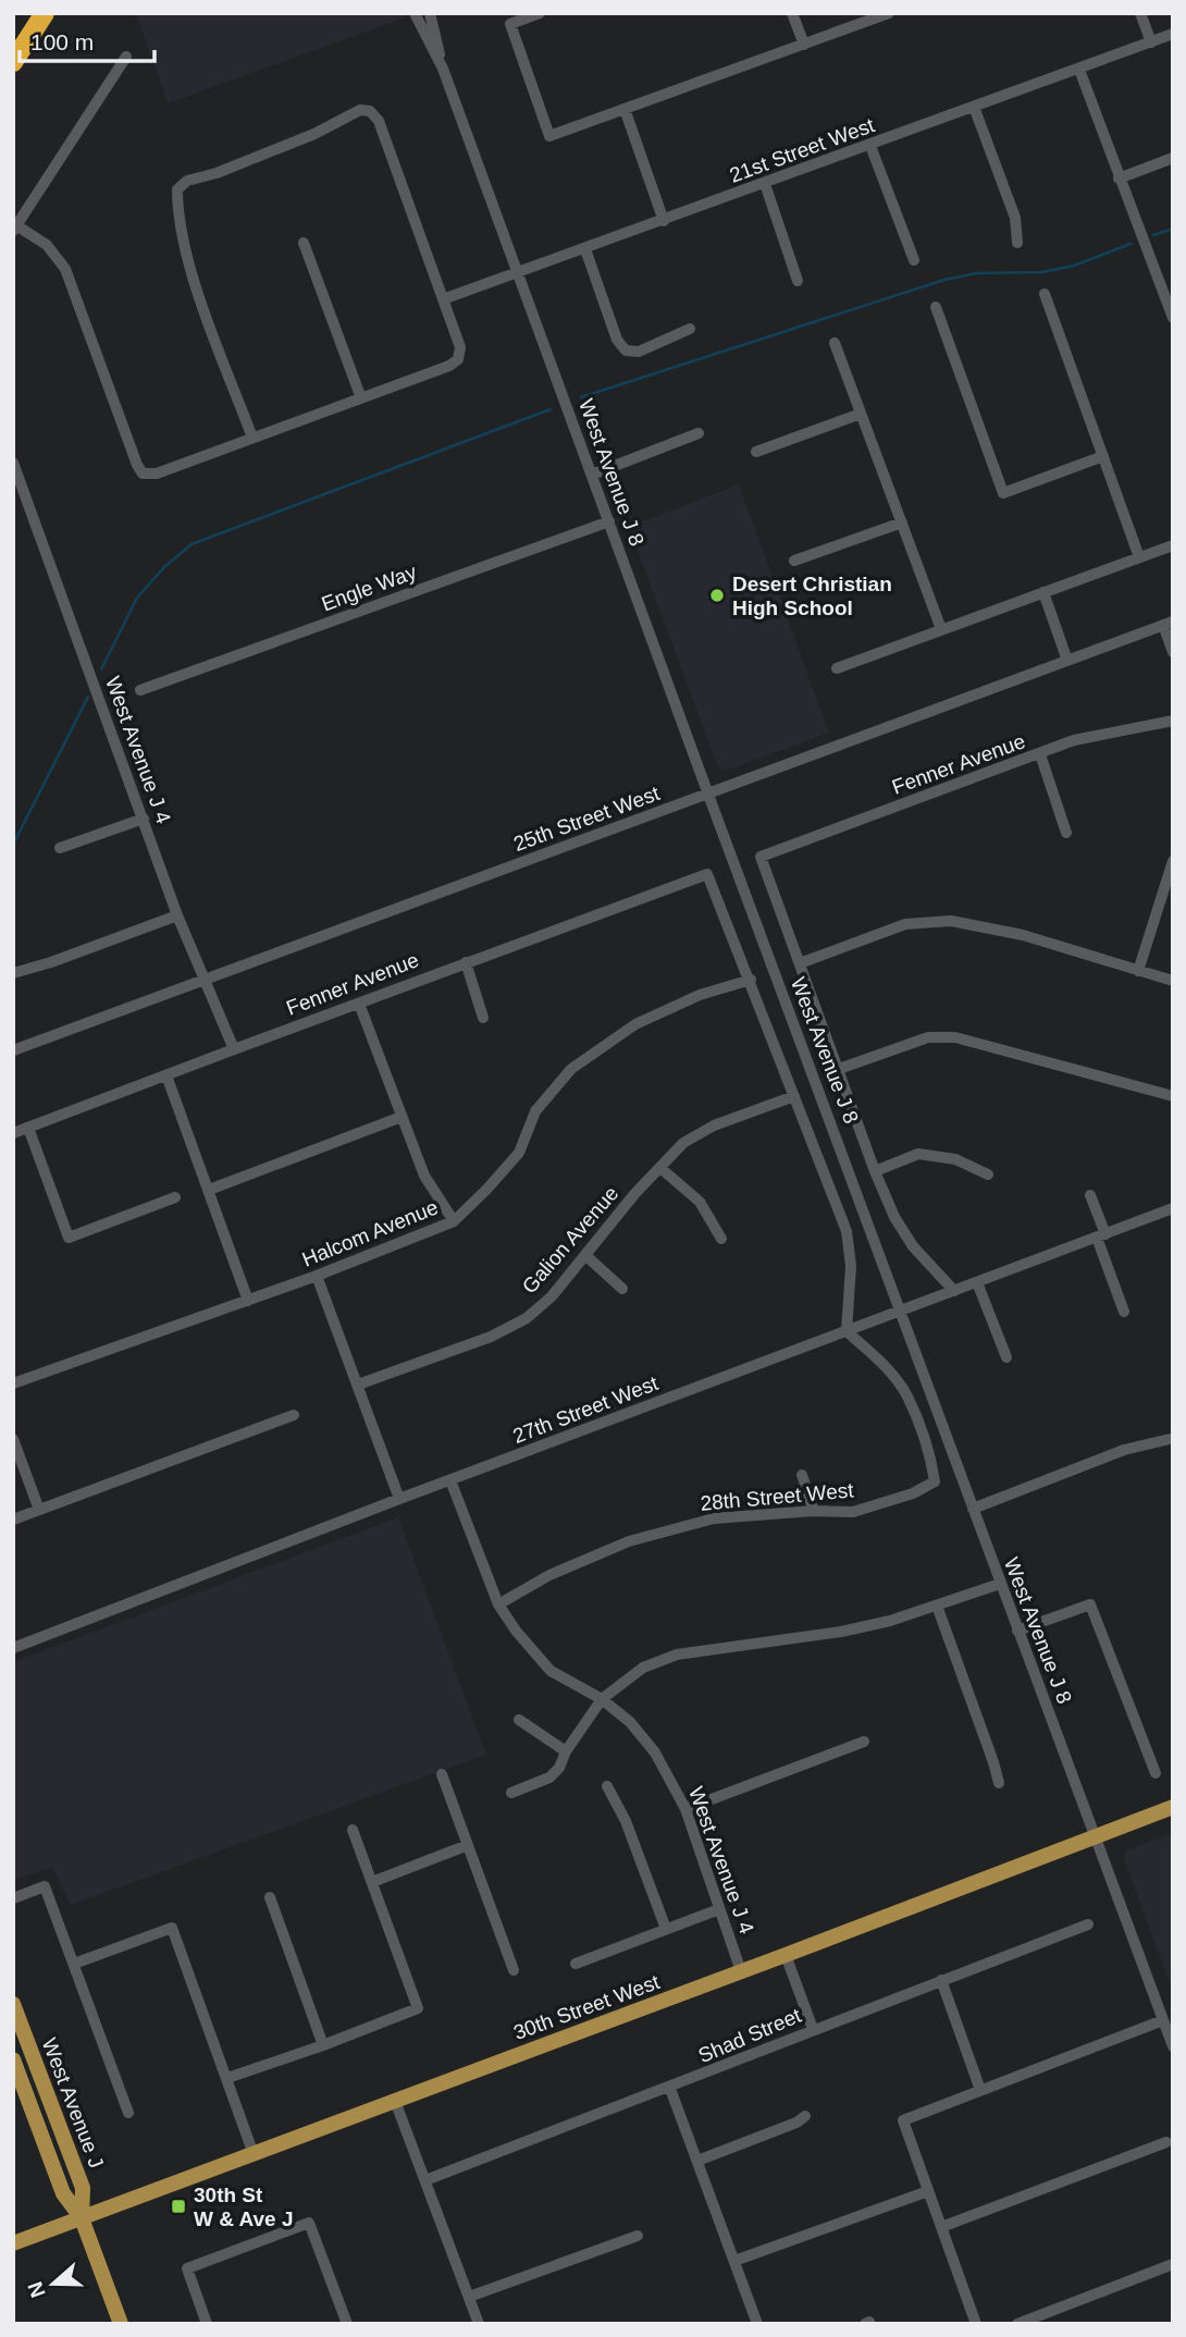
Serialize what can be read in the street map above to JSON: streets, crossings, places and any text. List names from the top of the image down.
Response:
{
  "streets": {
    "main road": ["30th Street West", "West Avenue J"],
    "street": [
      "21st Street West",
      "West Avenue J 8",
      "Engle Way",
      "West Avenue J 4",
      "Fenner Avenue",
      "25th Street West",
      "Halcom Avenue",
      "Galion Avenue",
      "27th Street West",
      "28th Street West",
      "Shad Street"
    ]
  },
  "crossings": [
    ["21st Street West", "West Avenue J 8"],
    ["West Avenue J 8", "Engle Way"],
    ["West Avenue J 8", "25th Street West"],
    ["West Avenue J 8", "27th Street West"],
    ["West Avenue J 8", "30th Street West"],
    ["West Avenue J 4", "Fenner Avenue"],
    ["West Avenue J 4", "25th Street West"],
    ["West Avenue J 4", "27th Street West"],
    ["West Avenue J 4", "28th Street West"],
    ["West Avenue J 4", "30th Street West"],
    ["Fenner Avenue", "Halcom Avenue"],
    ["27th Street West", "28th Street West"],
    ["30th Street West", "West Avenue J"]
  ],
  "places": {
    "other": ["Desert Christian High School"],
    "transit": ["30th St W & Ave J"]
  },
  "scale_bar": "100 m",
  "north": "left"
}
